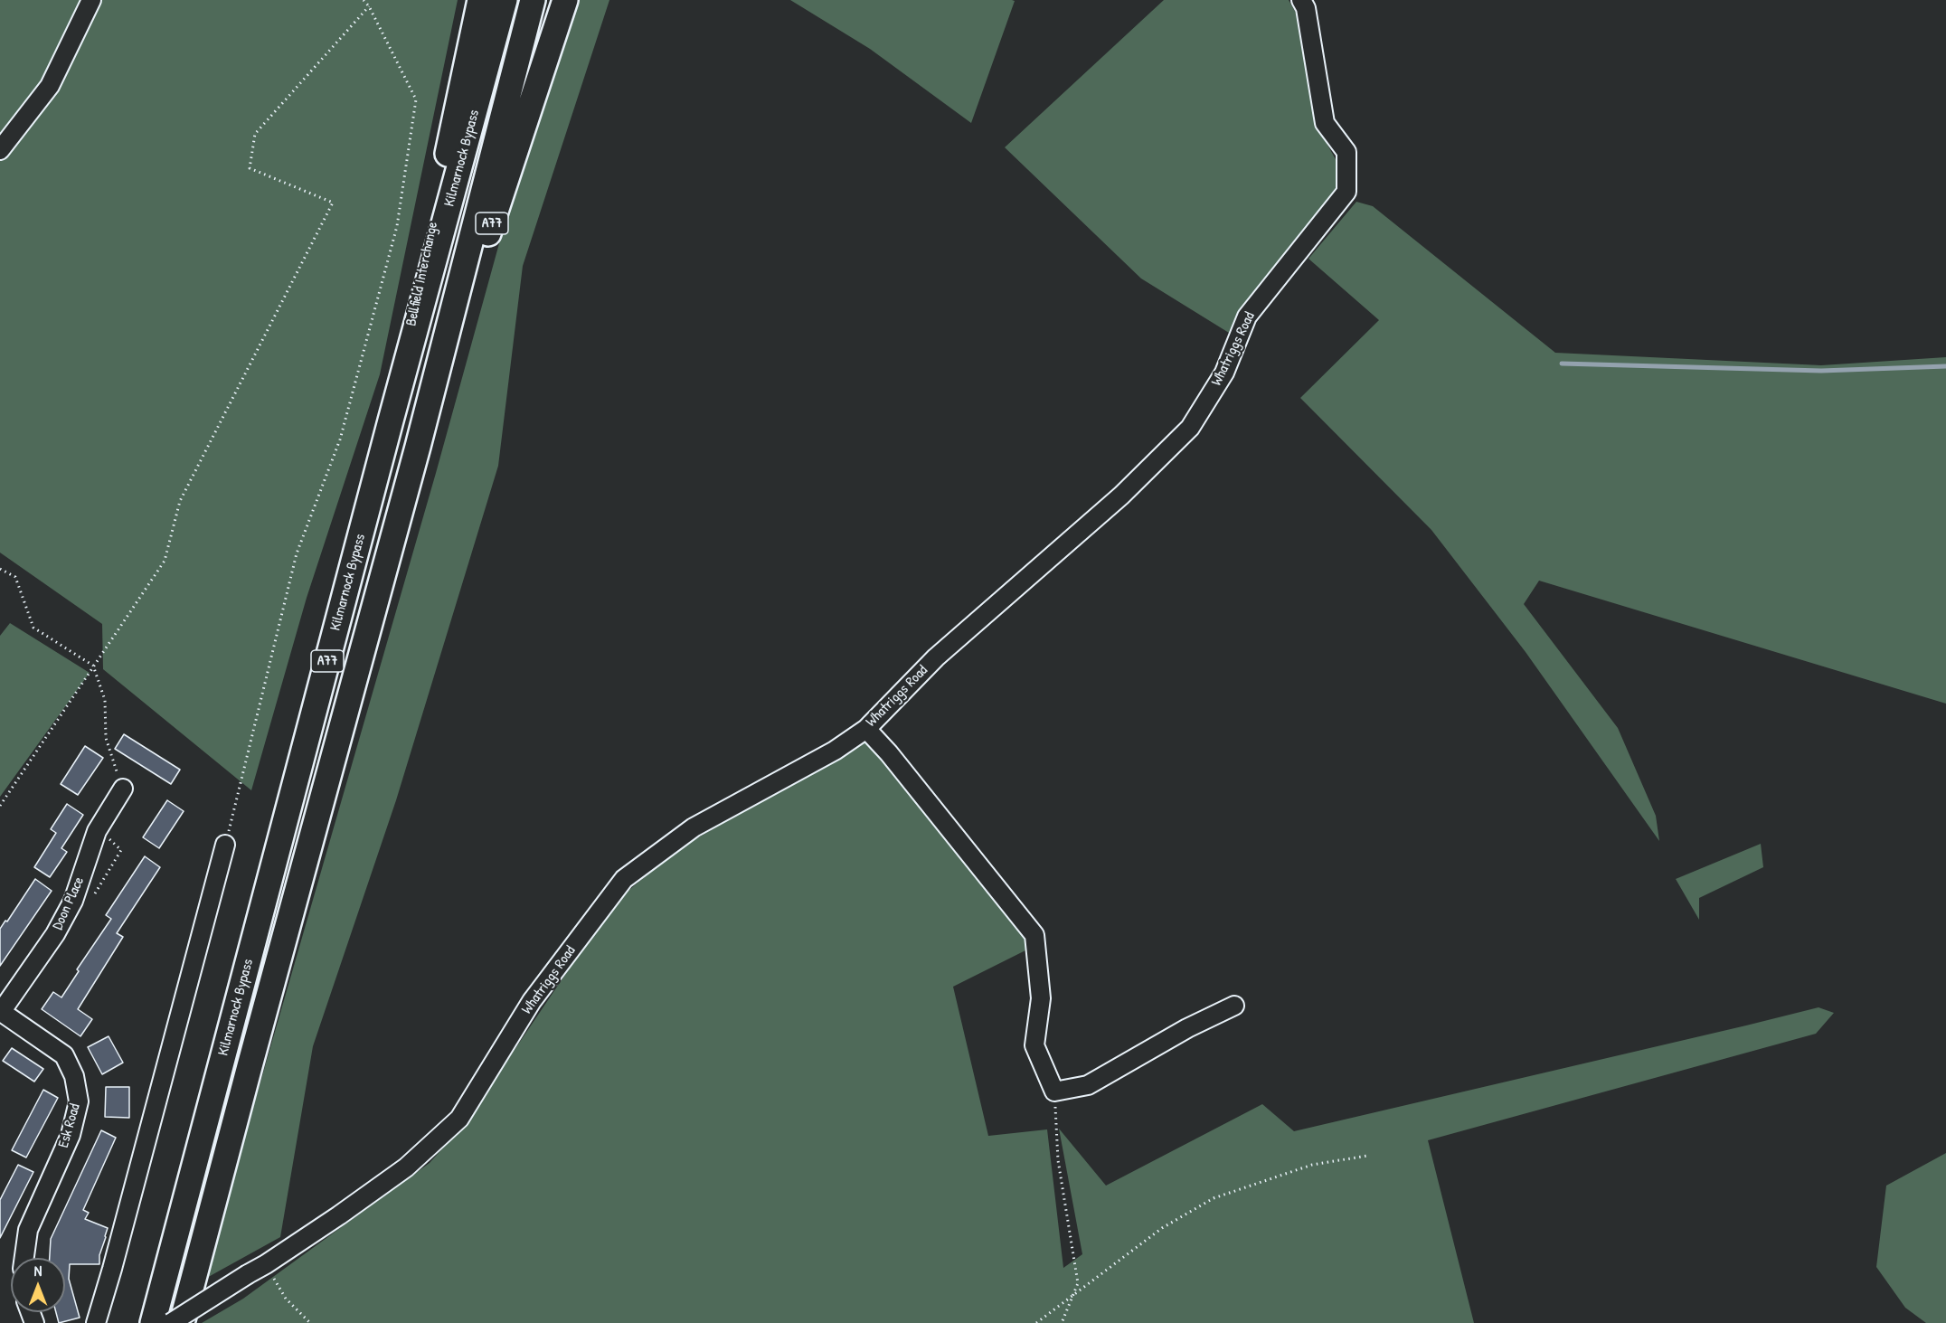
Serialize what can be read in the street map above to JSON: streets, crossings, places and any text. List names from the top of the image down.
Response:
{
  "streets": {
    "highway": ["Kilmarnock Bypass", "A77", "Bellfield Interchange"],
    "street": ["Whatriggs Road", "Doon Place", "Esk Road"]
  },
  "crossings": [
    ["Kilmarnock Bypass", "A77"],
    ["Kilmarnock Bypass", "Bellfield Interchange"],
    ["Doon Place", "Esk Road"]
  ],
  "north": "top"
}
